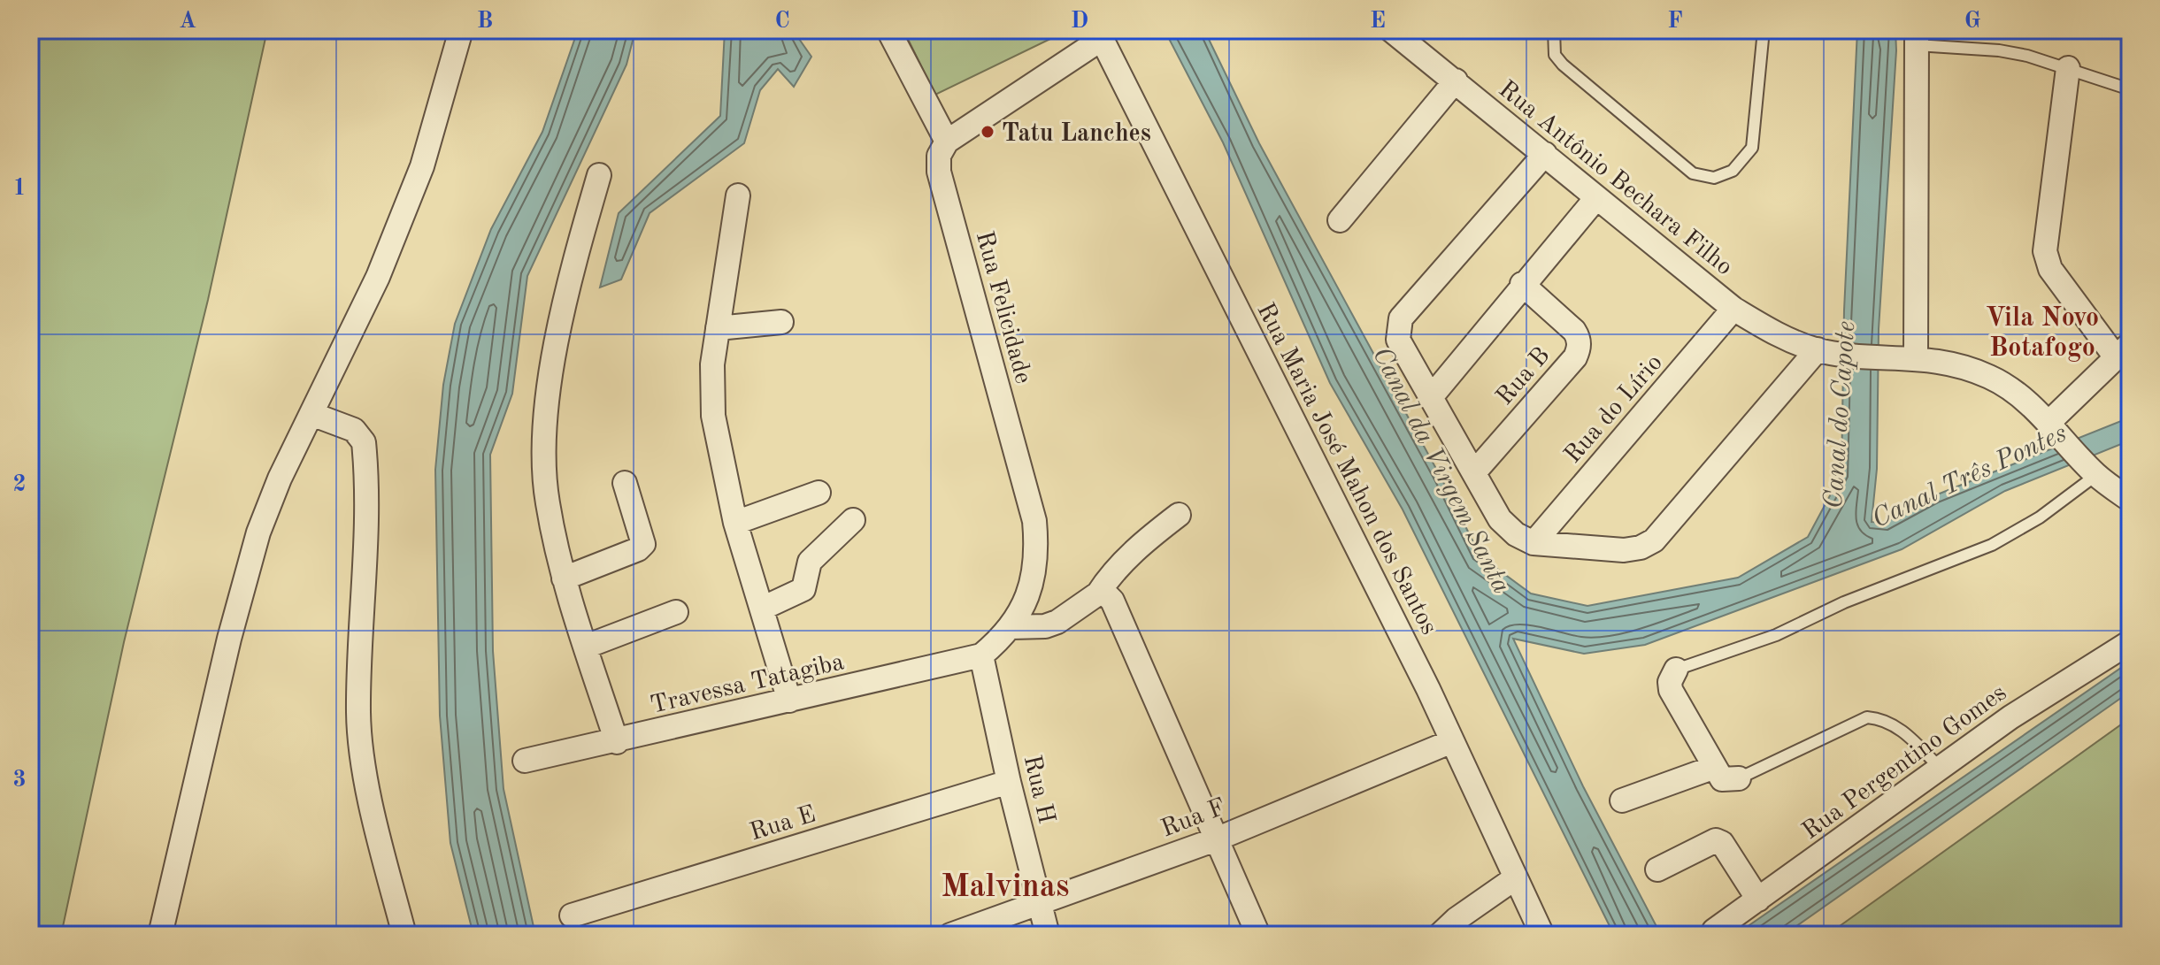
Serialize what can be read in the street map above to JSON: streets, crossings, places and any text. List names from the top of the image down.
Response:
{
  "streets": {
    "street": [
      "Rua Antônio Bechara Filho",
      "Rua Felicidade",
      "Rua B",
      "Rua do Lírio",
      "Rua Maria José Mahon dos Santos",
      "Travessa Tatagiba",
      "Rua Pergentino Gomes",
      "Rua H",
      "Rua F",
      "Rua E"
    ]
  },
  "crossings": [
    ["Rua Antônio Bechara Filho", "Rua do Lírio"],
    ["Rua Felicidade", "Travessa Tatagiba"],
    ["Rua Felicidade", "Rua H"],
    ["Rua Maria José Mahon dos Santos", "Rua F"],
    ["Travessa Tatagiba", "Rua H"],
    ["Rua H", "Rua F"],
    ["Rua H", "Rua E"]
  ],
  "districts": ["Vila Novo Botafogo", "Malvinas"],
  "water": ["Canal do Capote", "Canal da Virgem Santa", "Canal Três Pontes"],
  "places": ["Tatu Lanches"],
  "grid": {
    "columns": [
      "A",
      "B",
      "C",
      "D",
      "E",
      "F",
      "G"
    ],
    "rows": ["1", "2", "3"]
  }
}
